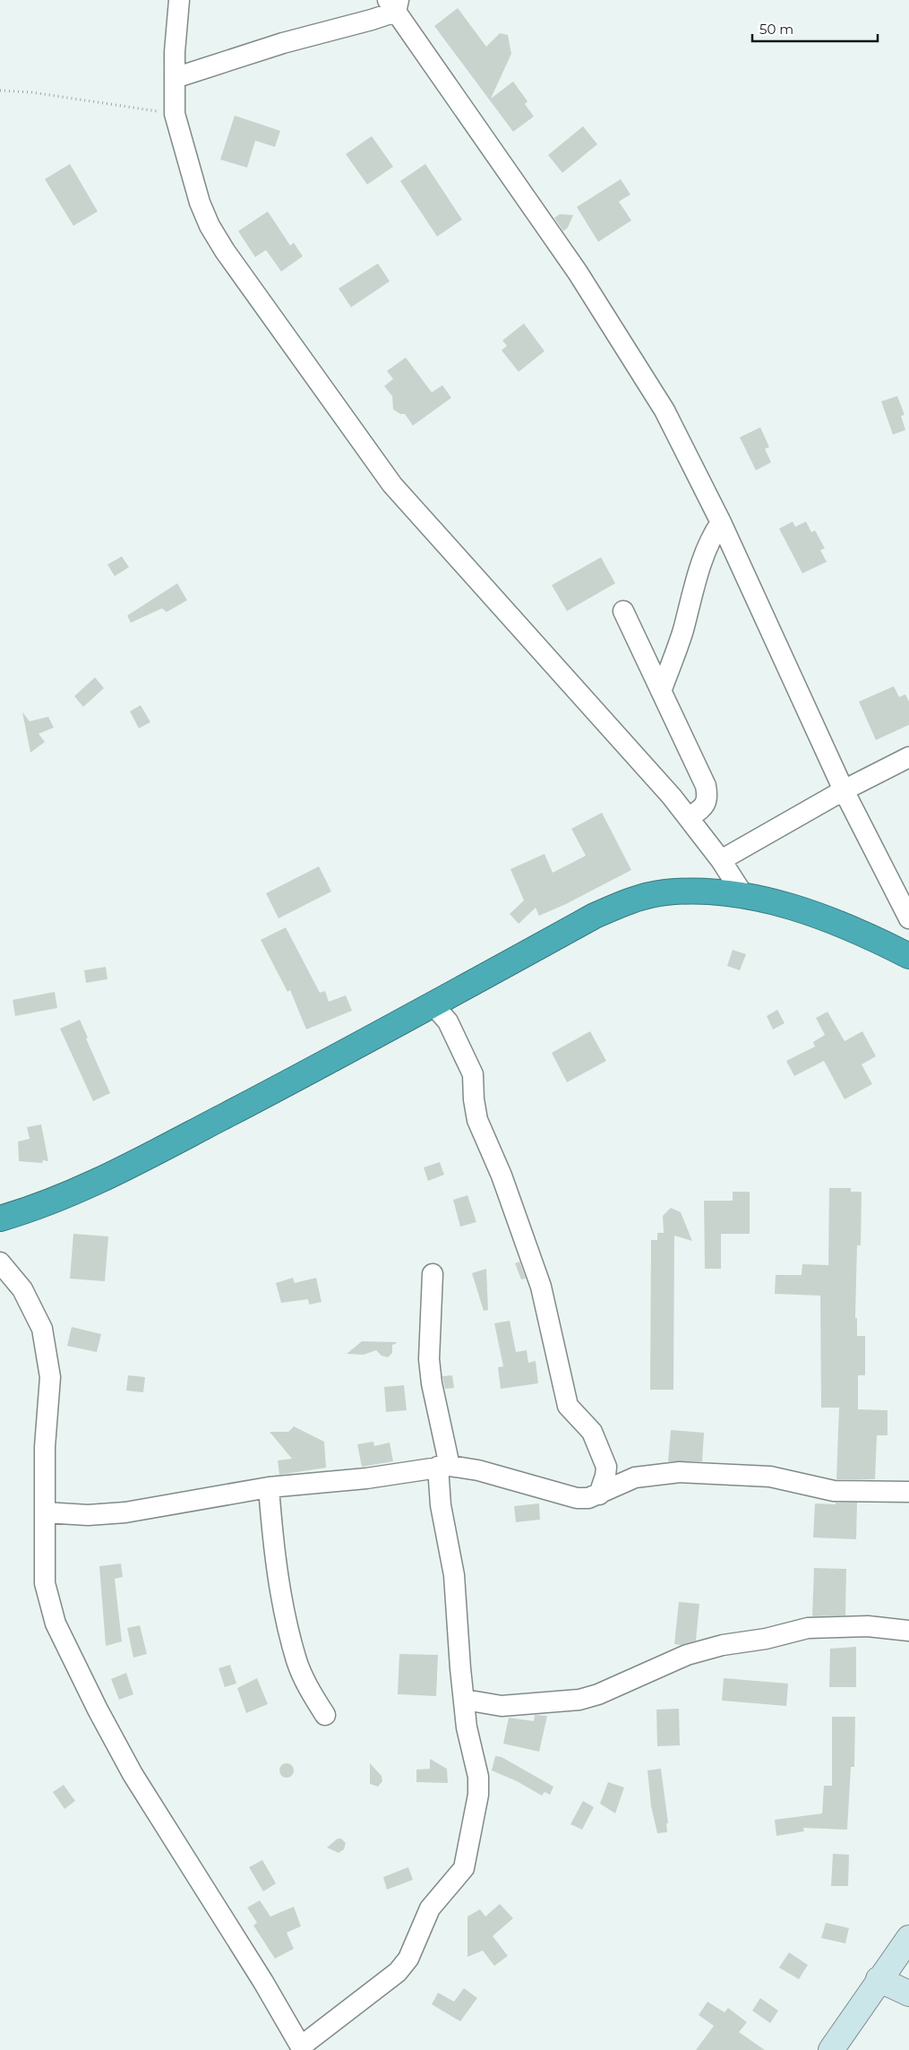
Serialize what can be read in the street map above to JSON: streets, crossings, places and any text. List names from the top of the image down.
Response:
{
  "scale_bar": "50 m"
}
